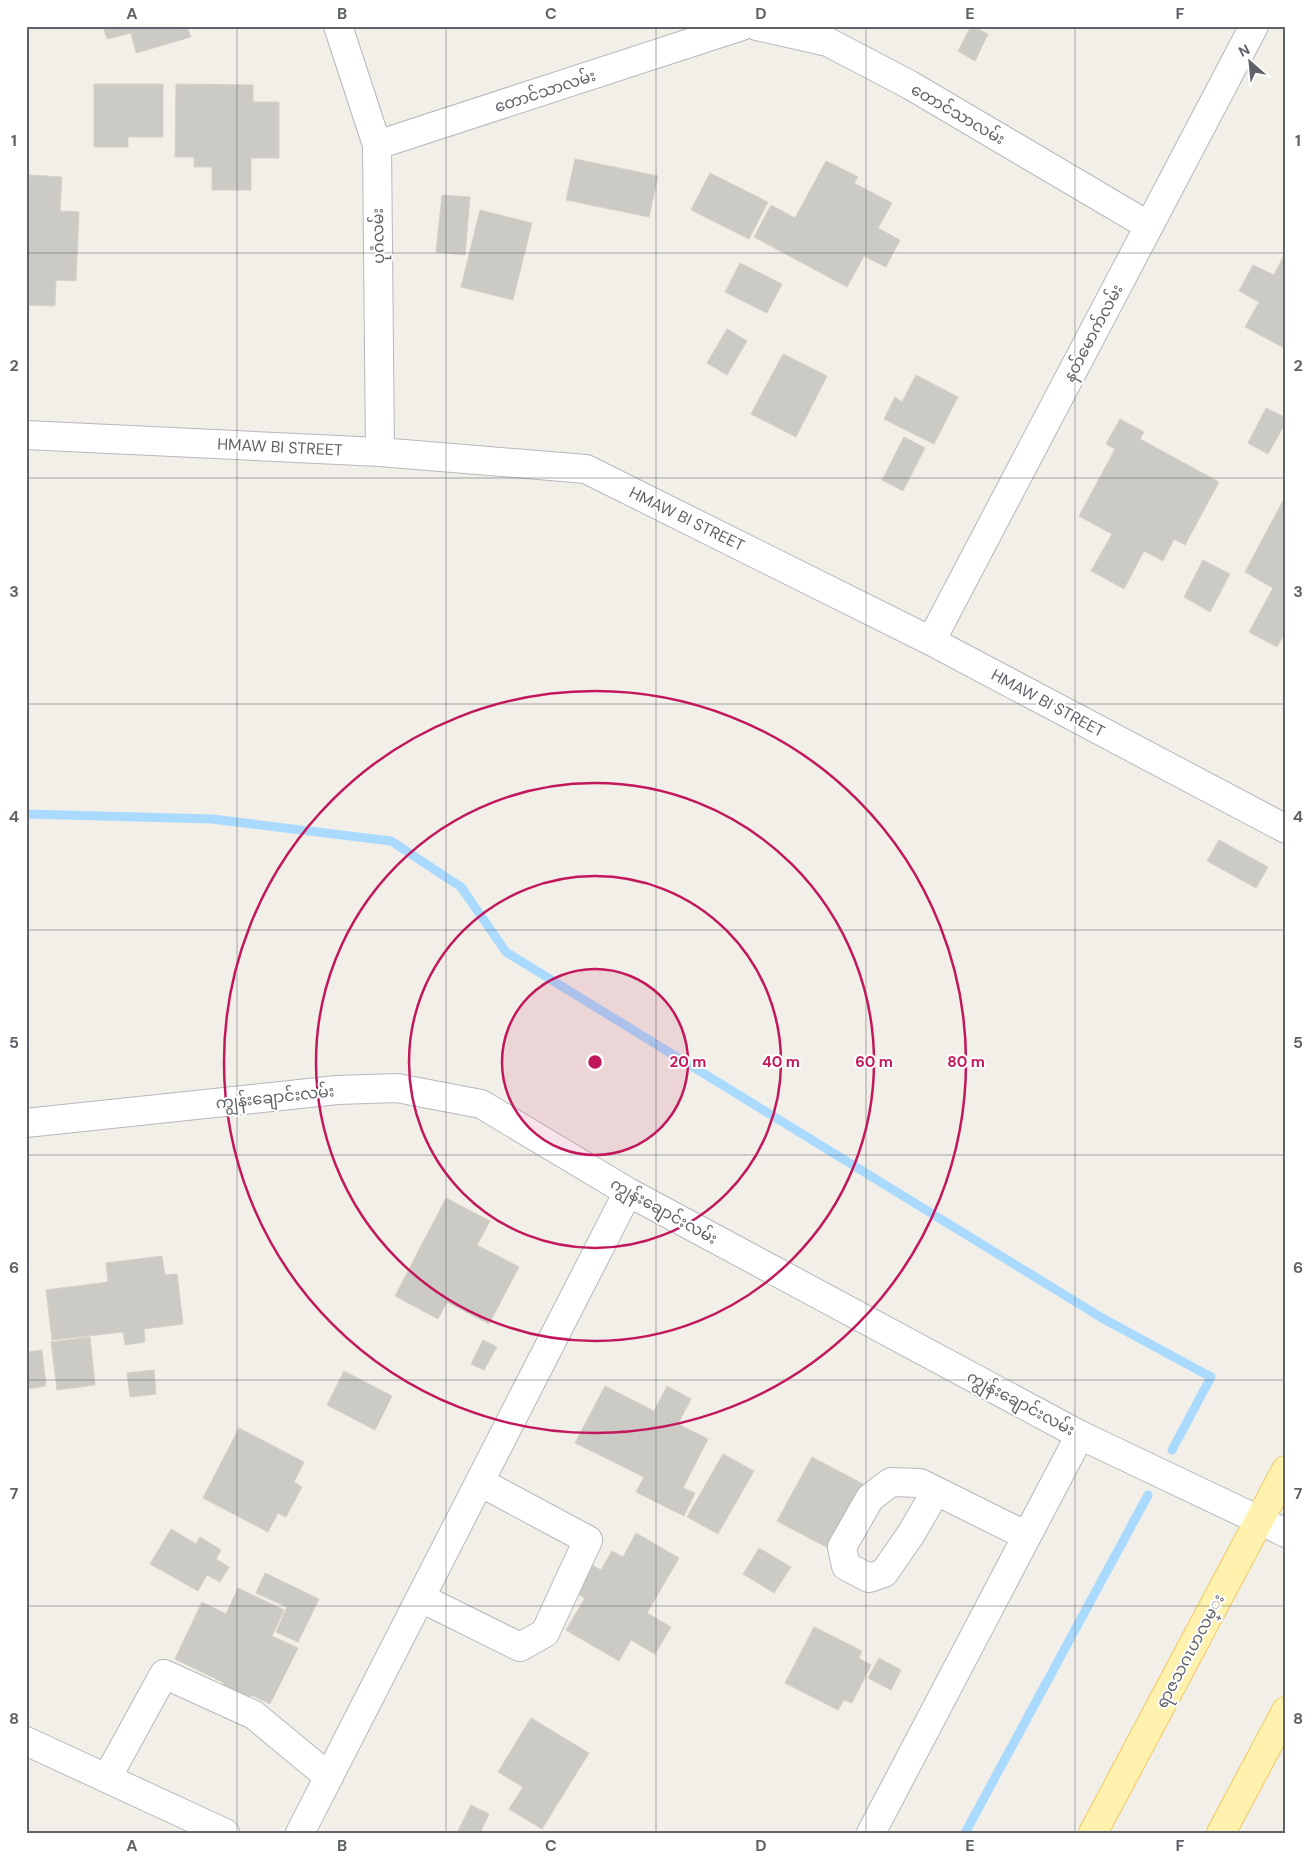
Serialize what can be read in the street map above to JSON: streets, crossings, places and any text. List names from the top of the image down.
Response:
{
  "streets": {
    "main road": ["ရာဇသဂၤဟလမ္း"],
    "street": [
      "တောင်သာလမ်း",
      "ပုဂံလမ်း",
      "နတ်မောက်လမ်း",
      "HMAW BI STREET",
      "ကျွန်းချောင်းလမ်း"
    ]
  },
  "crossings": [
    ["တောင်သာလမ်း", "ပုဂံလမ်း"],
    ["တောင်သာလမ်း", "နတ်မောက်လမ်း"],
    ["ပုဂံလမ်း", "HMAW BI STREET"],
    ["နတ်မောက်လမ်း", "HMAW BI STREET"],
    ["ကျွန်းချောင်းလမ်း", "ရာဇသဂၤဟလမ္း"]
  ],
  "north": "top left",
  "grid": {
    "columns": [
      "A",
      "B",
      "C",
      "D",
      "E",
      "F"
    ],
    "rows": [
      "1",
      "2",
      "3",
      "4",
      "5",
      "6",
      "7",
      "8"
    ]
  },
  "rings": [
    "20 m",
    "40 m",
    "60 m",
    "80 m"
  ]
}
